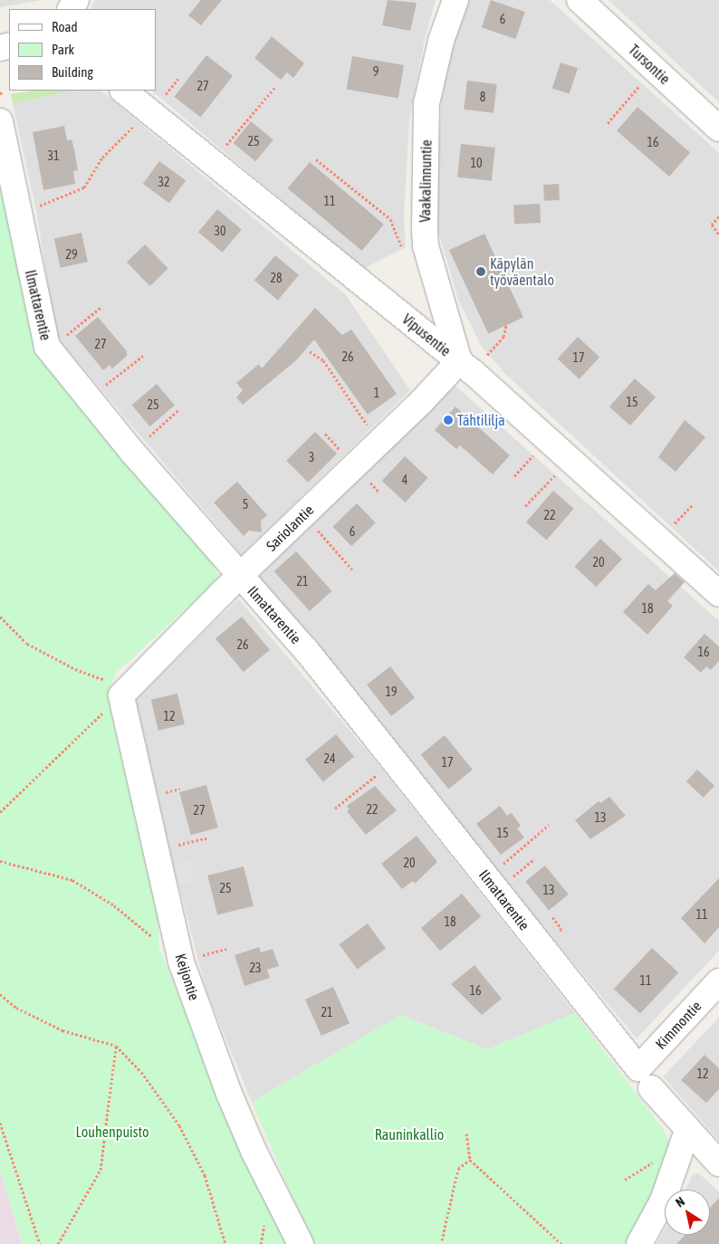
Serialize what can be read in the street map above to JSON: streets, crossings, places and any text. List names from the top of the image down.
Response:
{
  "streets": {
    "street": [
      "Tursontie",
      "Vaakalinnuntie",
      "Ilmattarentie",
      "Vipusentie",
      "Sariolantie",
      "Keijontie",
      "Kimmontie"
    ]
  },
  "crossings": [
    ["Vaakalinnuntie", "Vipusentie"],
    ["Vaakalinnuntie", "Sariolantie"],
    ["Ilmattarentie", "Sariolantie"],
    ["Ilmattarentie", "Kimmontie"],
    ["Vipusentie", "Sariolantie"],
    ["Sariolantie", "Keijontie"]
  ],
  "parks": ["Louhenpuisto", "Rauninkallio"],
  "places": ["Käpylän työväentalo", "Tähtililja"],
  "house_numbers": [
    "6",
    "9",
    "27",
    "8",
    "25",
    "16",
    "31",
    "10",
    "32",
    "11",
    "30",
    "29",
    "28",
    "27",
    "26",
    "17",
    "1",
    "15",
    "25",
    "3",
    "4",
    "5",
    "22",
    "6",
    "20",
    "21",
    "18",
    "26",
    "16",
    "19",
    "12",
    "24",
    "17",
    "22",
    "27",
    "13",
    "15",
    "20",
    "25",
    "13",
    "11",
    "18",
    "23",
    "11",
    "16",
    "21",
    "12"
  ],
  "legend": ["Road", "Park", "Building"],
  "north": "top left"
}
